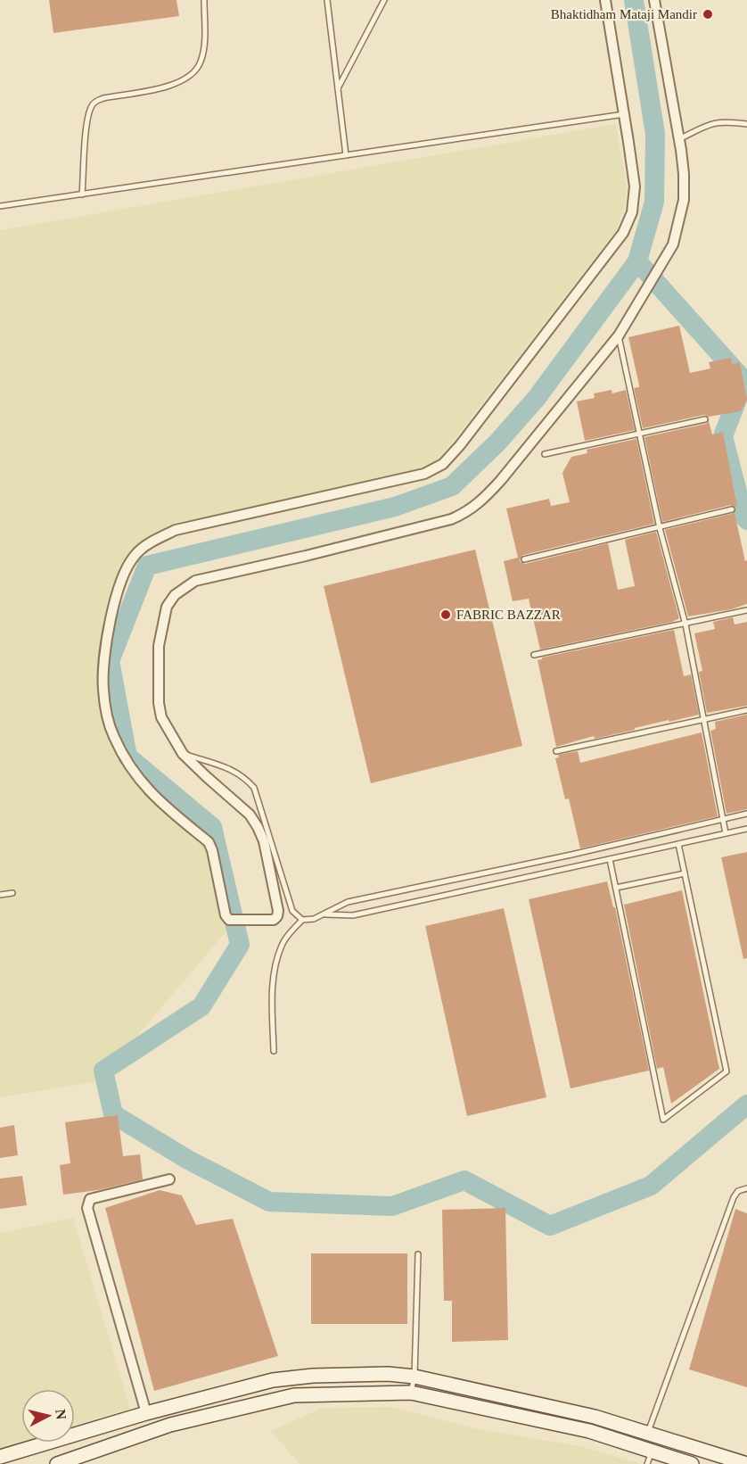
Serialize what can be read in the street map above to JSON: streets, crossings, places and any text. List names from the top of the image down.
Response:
{
  "places": ["Bhaktidham Mataji Mandir", "FABRIC BAZZAR"],
  "north": "right"
}
